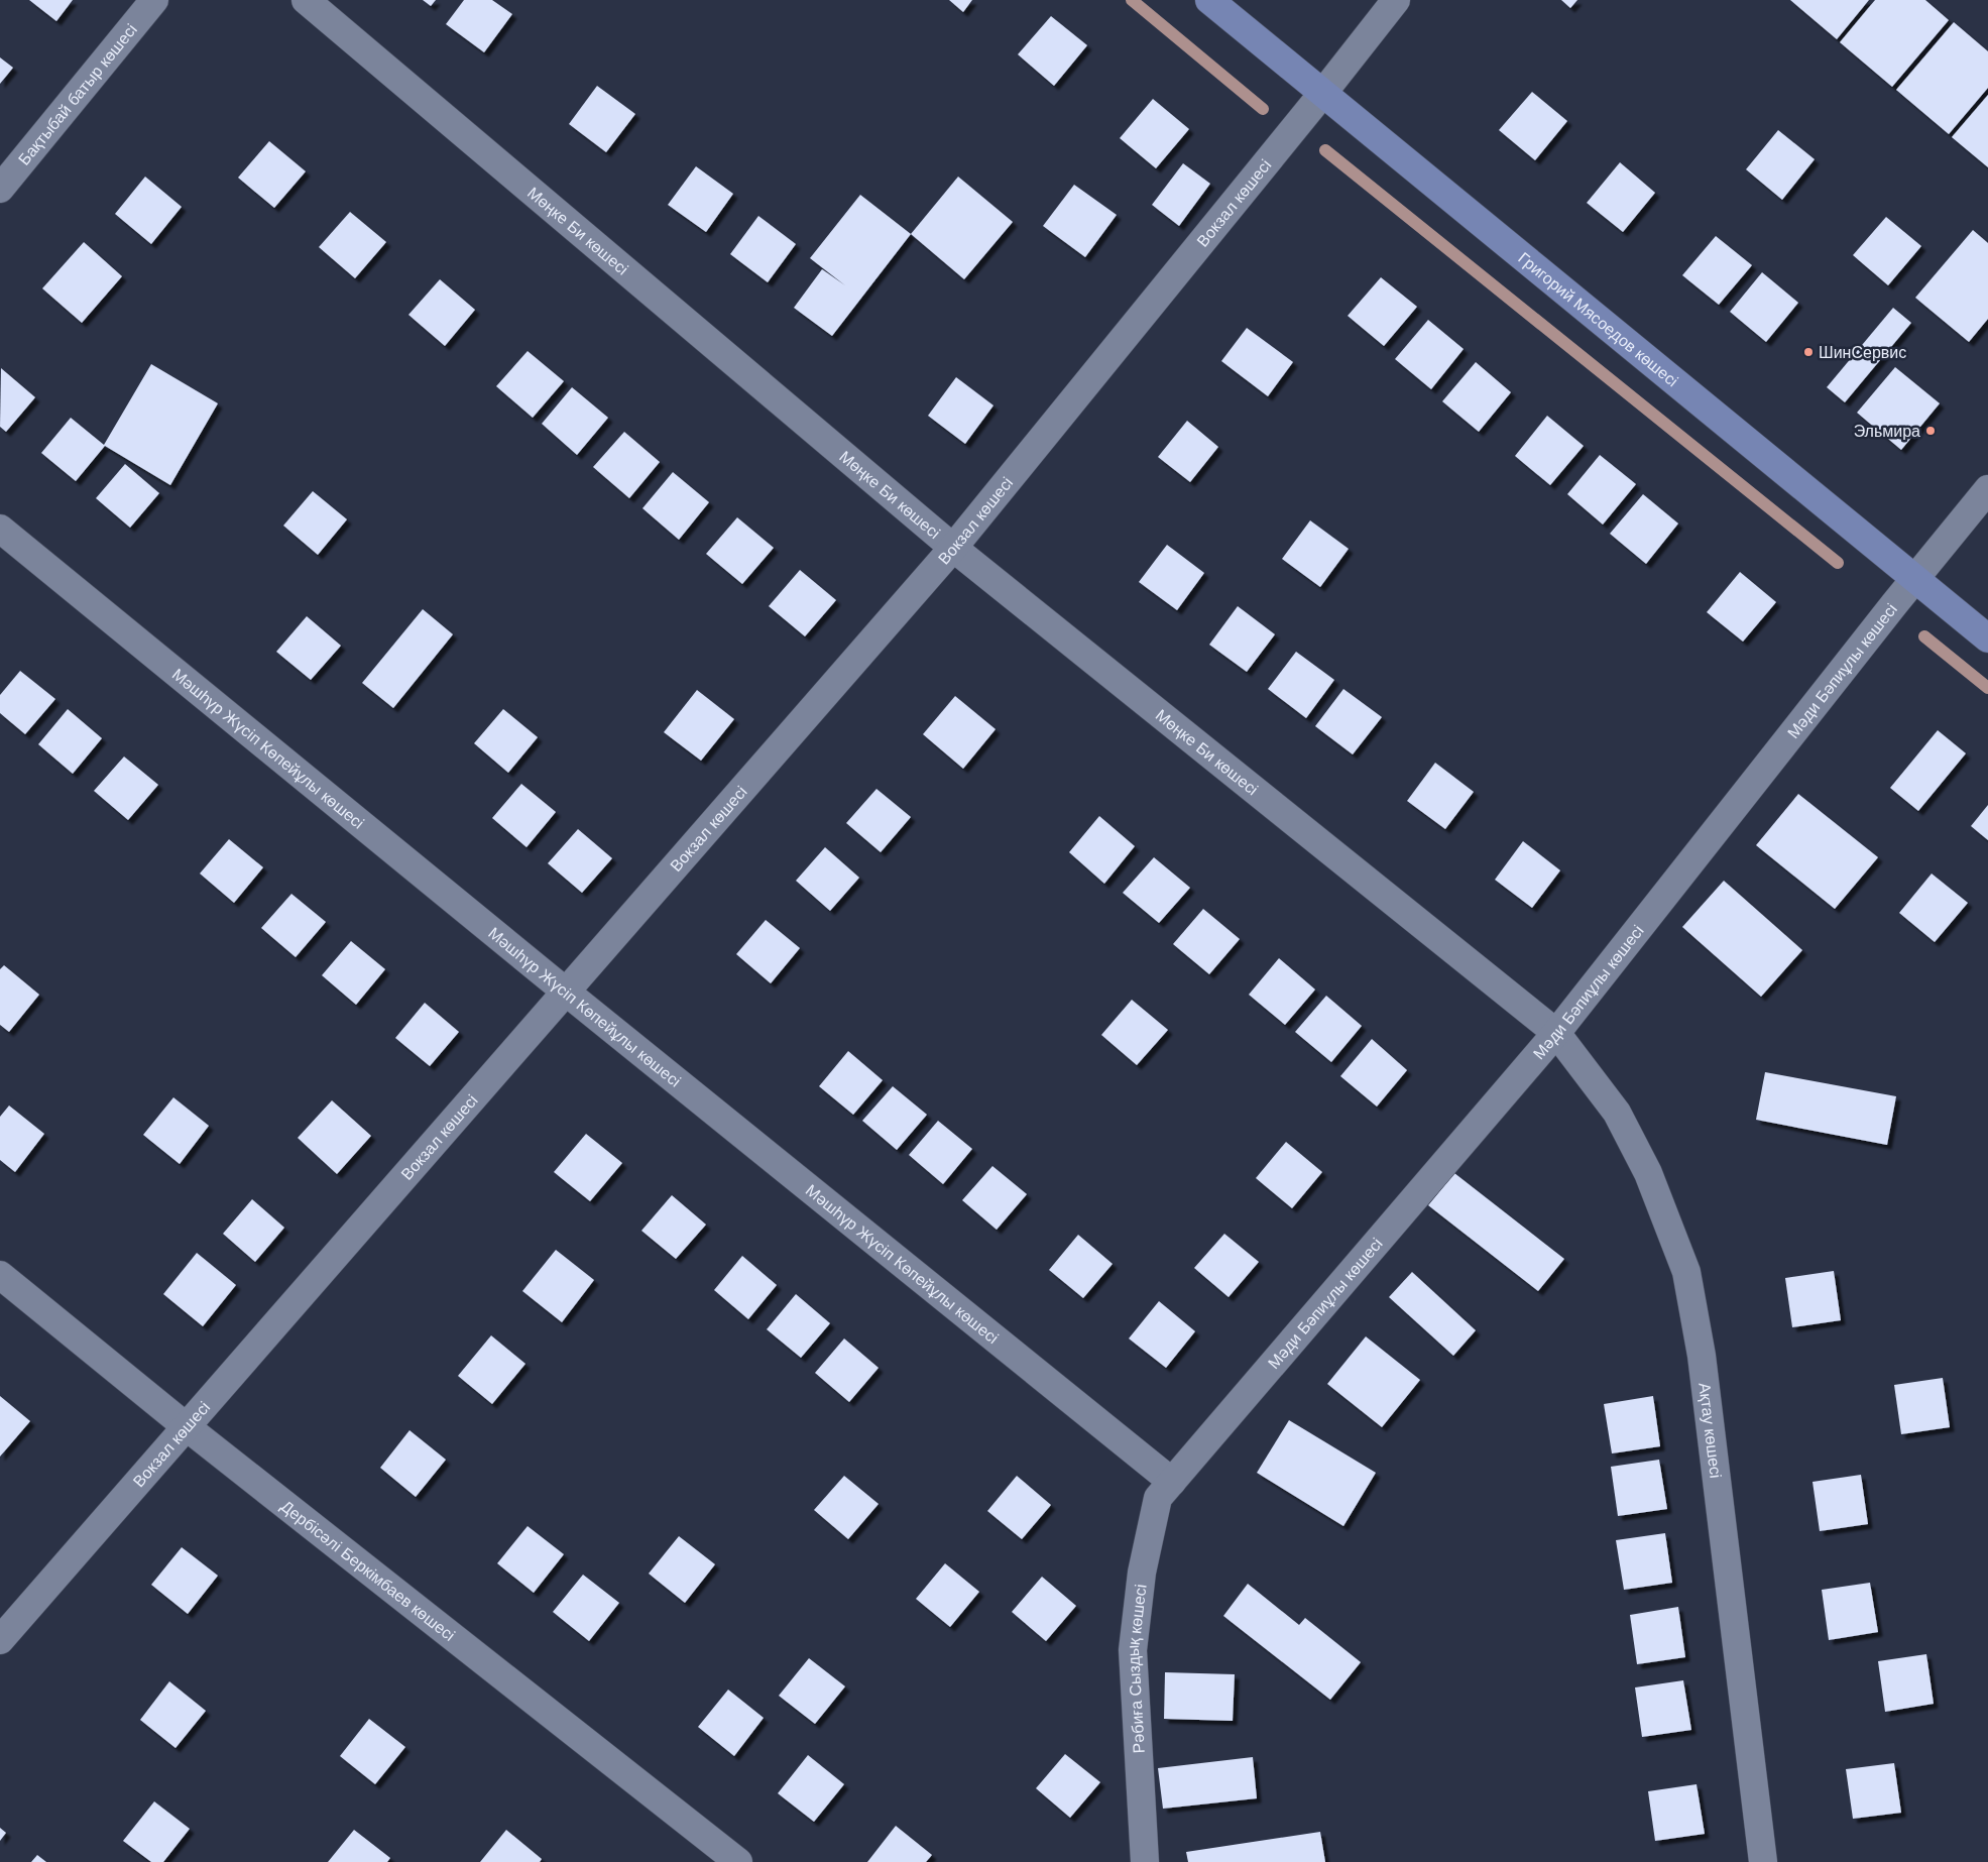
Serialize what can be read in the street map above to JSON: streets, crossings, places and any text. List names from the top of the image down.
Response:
{
  "streets": {
    "main road": ["Григорий Мясоедов көшесі"],
    "street": [
      "Бақтыбай батыр көшесі",
      "Вокзал көшесі",
      "Мөңке Би көшесі",
      "Мәди Бәпиұлы көшесі",
      "Мәшһүр Жүсіп Көпейұлы көшесі",
      "Ақтау көшесі",
      "Дербісәлі Беркімбаев көшесі",
      "Рәбиға Сыздық көшесі"
    ]
  },
  "crossings": [
    ["Вокзал көшесі", "Мөңке Би көшесі"],
    ["Вокзал көшесі", "Григорий Мясоедов көшесі"],
    ["Вокзал көшесі", "Мәшһүр Жүсіп Көпейұлы көшесі"],
    ["Вокзал көшесі", "Дербісәлі Беркімбаев көшесі"],
    ["Мөңке Би көшесі", "Мәди Бәпиұлы көшесі"],
    ["Мөңке Би көшесі", "Ақтау көшесі"],
    ["Григорий Мясоедов көшесі", "Мәди Бәпиұлы көшесі"],
    ["Мәди Бәпиұлы көшесі", "Мәшһүр Жүсіп Көпейұлы көшесі"],
    ["Мәди Бәпиұлы көшесі", "Ақтау көшесі"],
    ["Мәди Бәпиұлы көшесі", "Рәбиға Сыздық көшесі"],
    ["Мәшһүр Жүсіп Көпейұлы көшесі", "Рәбиға Сыздық көшесі"]
  ],
  "places": ["ШинСервис", "Эльмира"]
}
